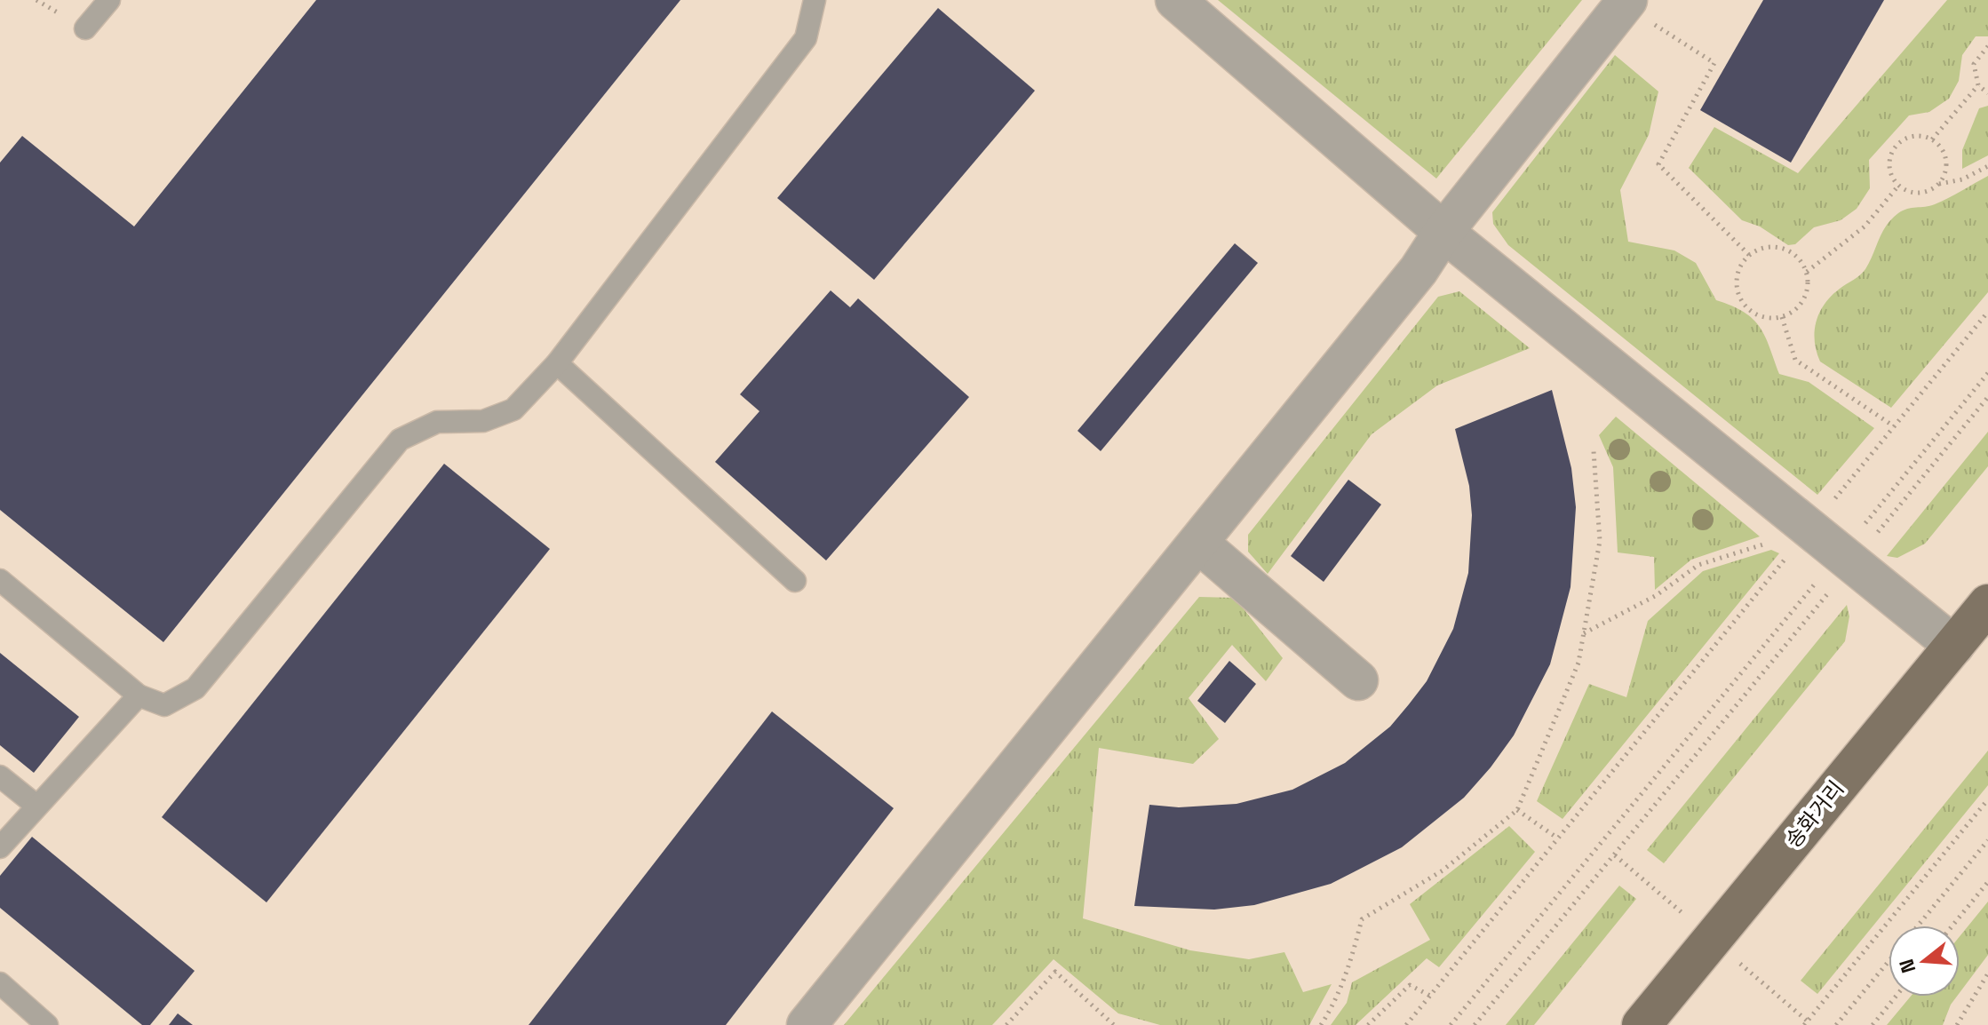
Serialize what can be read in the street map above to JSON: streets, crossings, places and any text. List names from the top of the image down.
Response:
{
  "streets": {
    "main road": ["송화거리"]
  },
  "north": "left"
}
